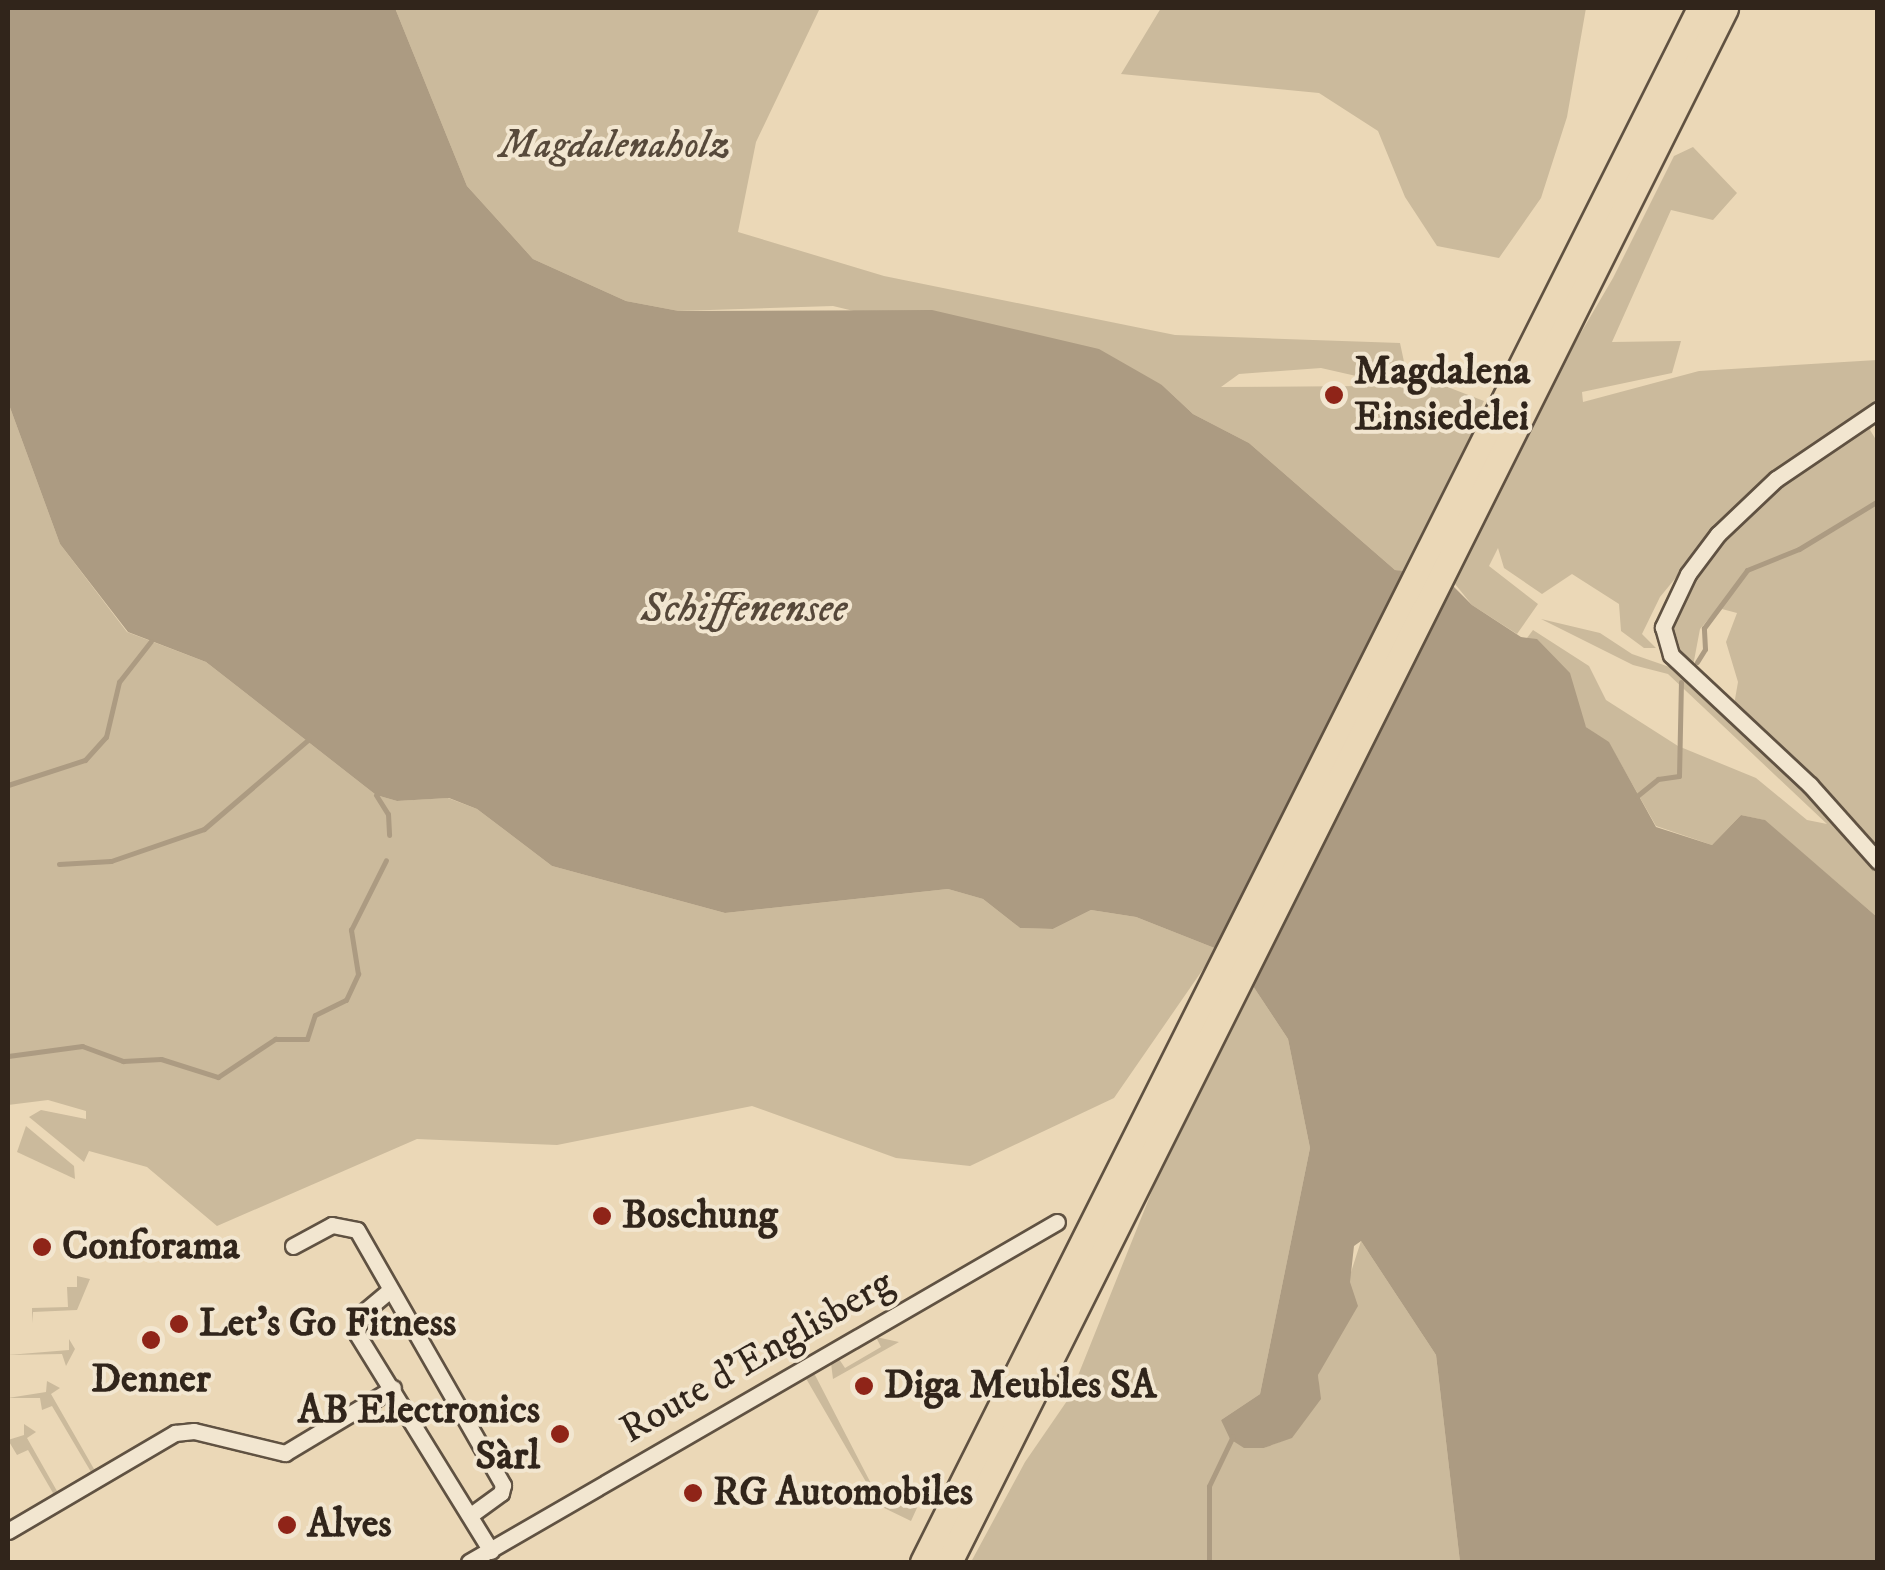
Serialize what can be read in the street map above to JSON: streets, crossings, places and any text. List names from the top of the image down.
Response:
{
  "streets": {
    "street": ["Route d'Englisberg"]
  },
  "water": ["Schiffenensee"],
  "parks": ["Magdalenaholz"],
  "places": [
    "Magdalena Einsiedelei",
    "Boschung",
    "Conforama",
    "Let's Go Fitness",
    "Denner",
    "Diga Meubles SA",
    "AB Electronics Sàrl",
    "RG Automobiles",
    "Alves"
  ]
}
